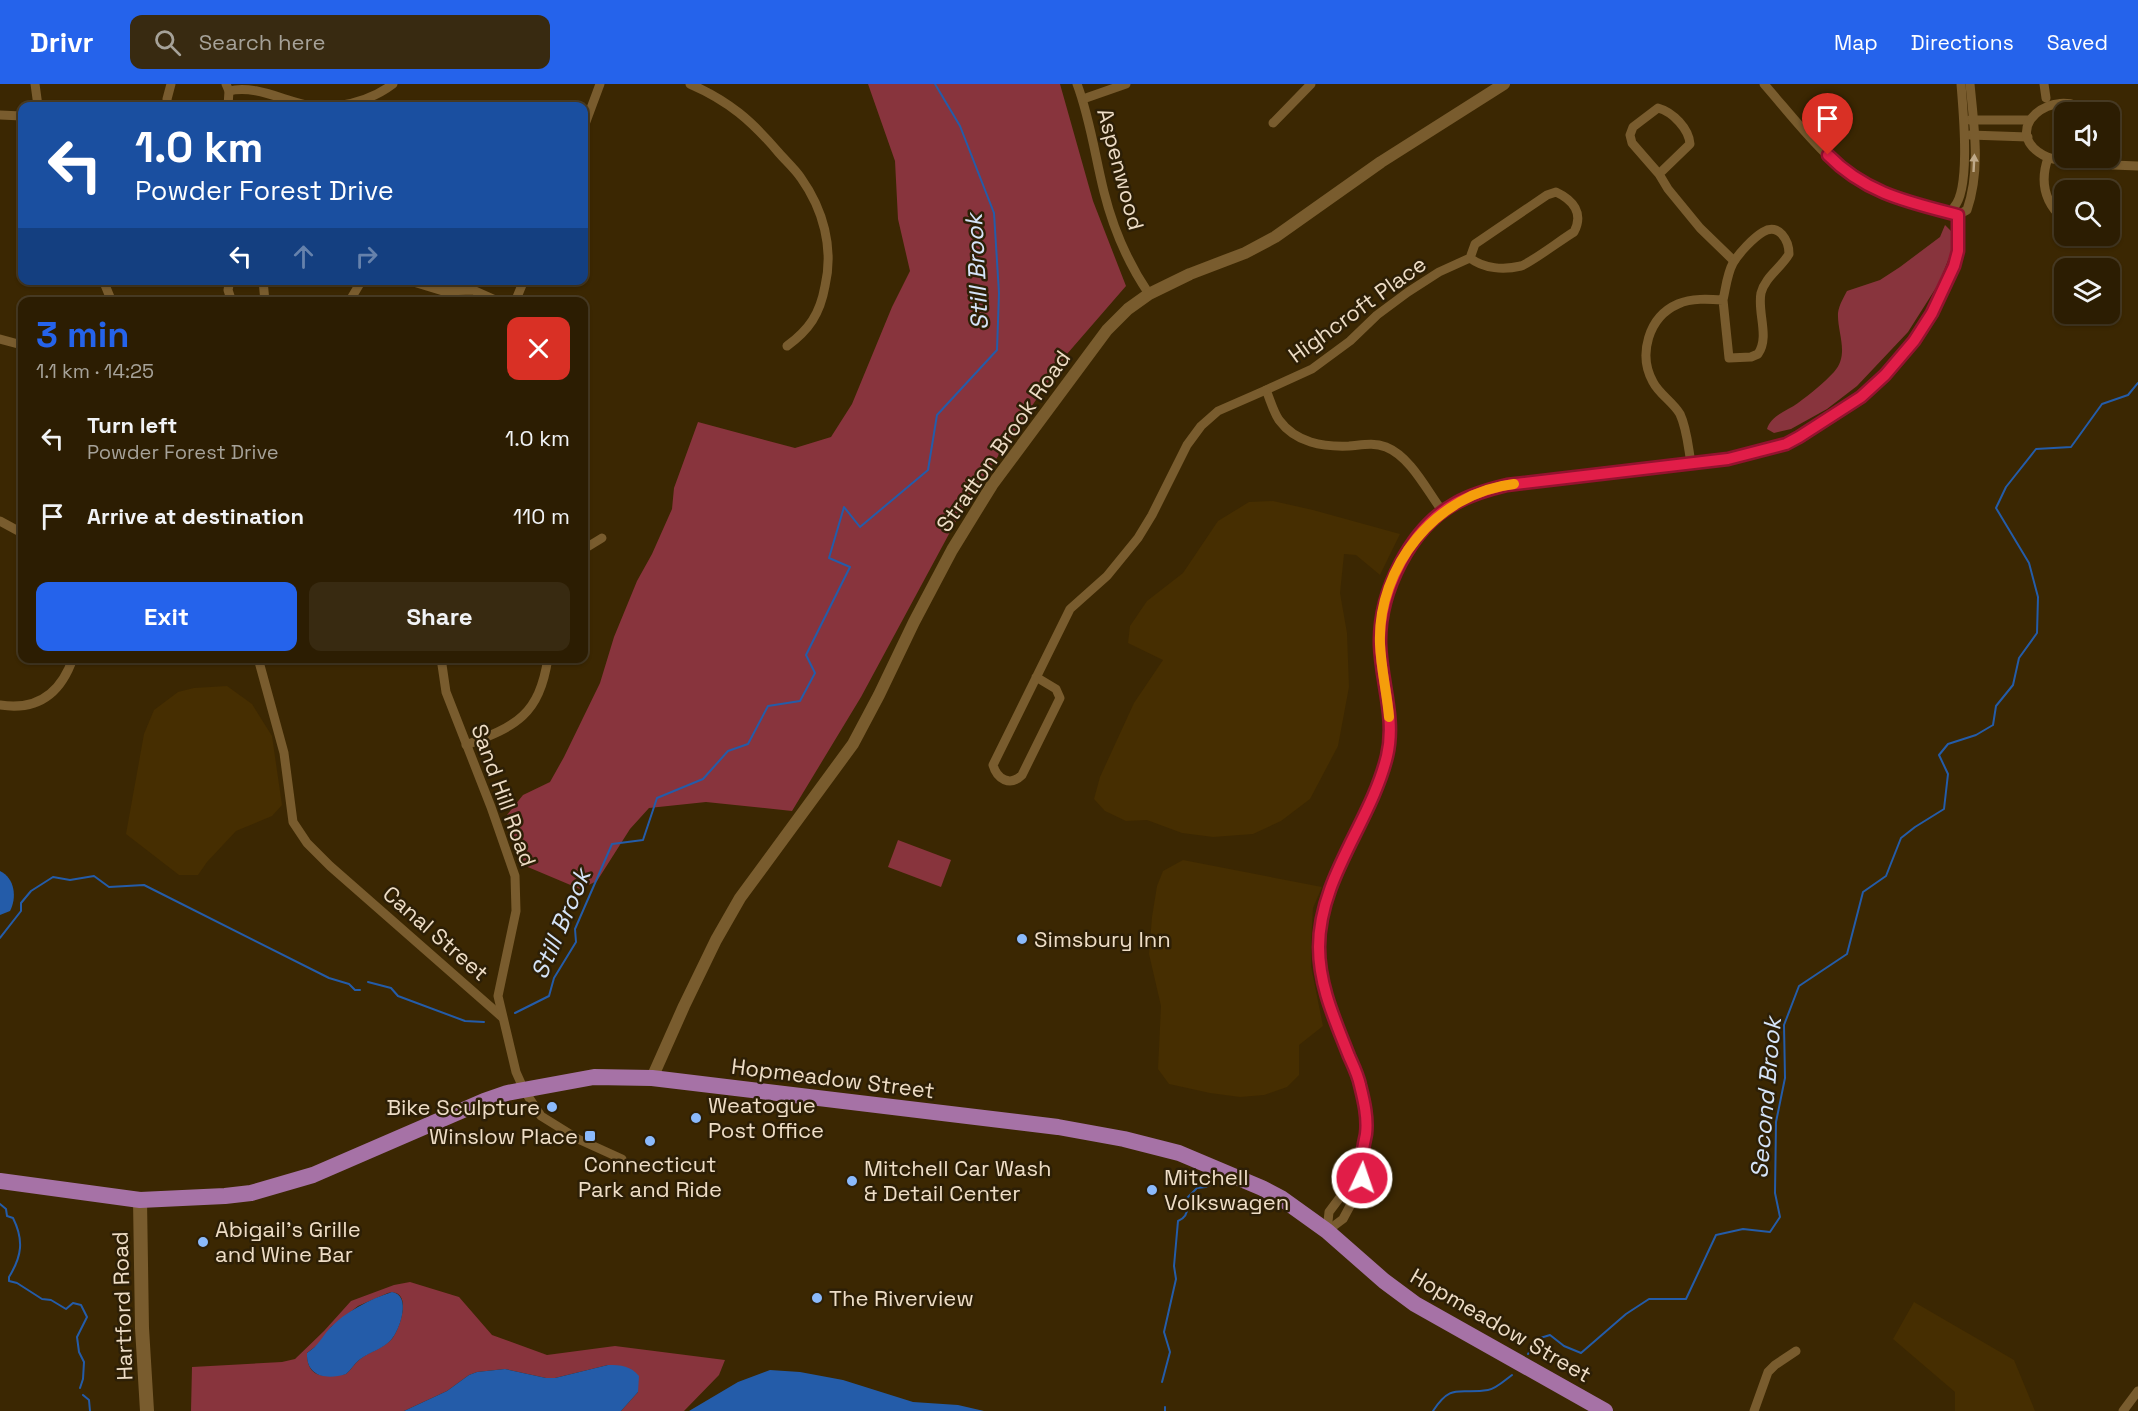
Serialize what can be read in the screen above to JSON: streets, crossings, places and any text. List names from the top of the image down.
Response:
{
  "streets": {
    "highway": ["Hopmeadow Street"],
    "main road": ["Hartford Road"],
    "street": [
      "Aspenwood",
      "Highcroft Place",
      "Stratton Brook Road",
      "Sand Hill Road",
      "Canal Street"
    ]
  },
  "crossings": [
    ["Aspenwood", "Stratton Brook Road"],
    ["Stratton Brook Road", "Hopmeadow Street"],
    ["Sand Hill Road", "Canal Street"],
    ["Hopmeadow Street", "Hartford Road"]
  ],
  "water": ["Still Brook", "Second Brook"],
  "places": {
    "other": [
      "Simsbury Inn",
      "Bike Sculpture",
      "Weatogue Post Office",
      "Connecticut Park and Ride",
      "Mitchell Car Wash & Detail Center",
      "Mitchell Volkswagen",
      "Abigail's Grille and Wine Bar",
      "The Riverview"
    ],
    "transit": ["Winslow Place"]
  },
  "page": {
    "header": "Drivr",
    "search": "Search here",
    "nav": ["Map", "Directions", "Saved"],
    "turn": ["1.0 km", "Powder Forest Drive"],
    "heading": ["3 min", "1.1 km · 14:25"],
    "list": [
      {
        "name": "Turn left",
        "note": "Powder Forest Drive",
        "value": "1.0 km"
      },
      {
        "name": "Arrive at destination",
        "value": "110 m"
      }
    ],
    "buttons": ["Exit", "Share"]
  }
}
